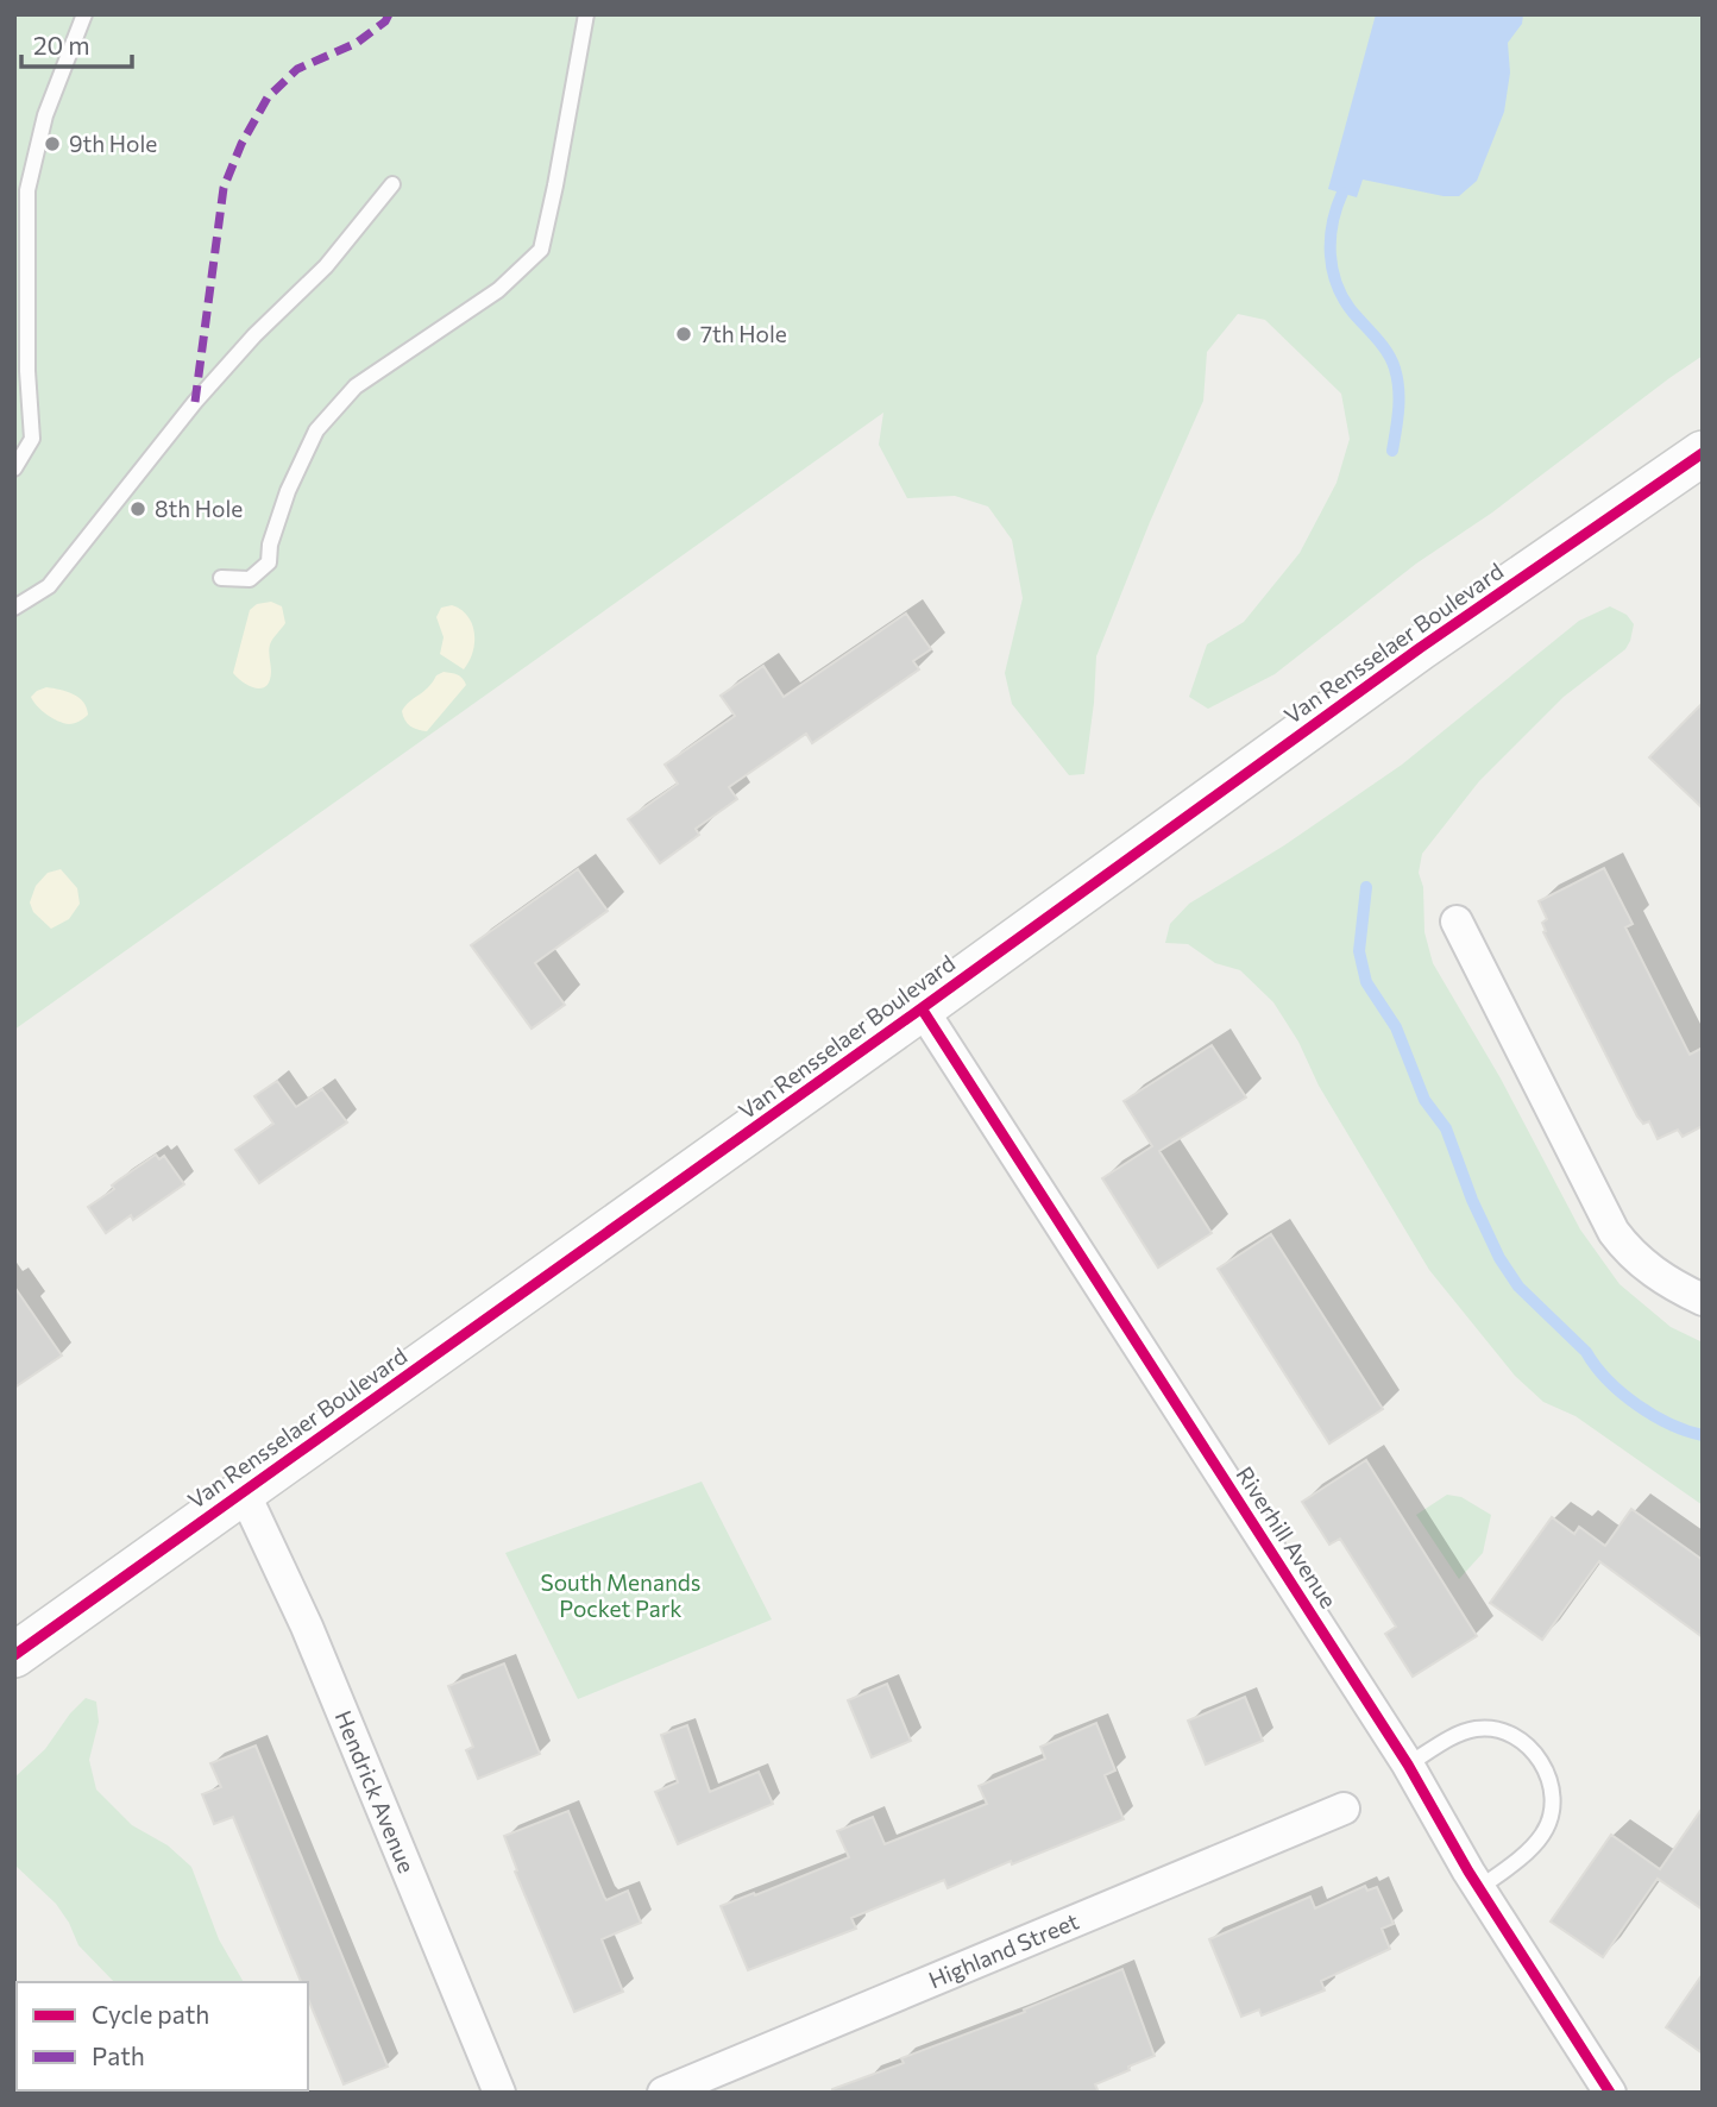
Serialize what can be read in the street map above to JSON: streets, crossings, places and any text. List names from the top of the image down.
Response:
{
  "streets": {
    "main road": ["Van Rensselaer Boulevard"],
    "street": ["Riverhill Avenue", "Hendrick Avenue", "Highland Street"]
  },
  "crossings": [
    ["Van Rensselaer Boulevard", "Riverhill Avenue"],
    ["Van Rensselaer Boulevard", "Hendrick Avenue"]
  ],
  "parks": ["South Menands Pocket Park"],
  "places": ["9th Hole", "7th Hole", "8th Hole"],
  "legend": ["Cycle path", "Path"],
  "scale_bar": "20 m"
}
